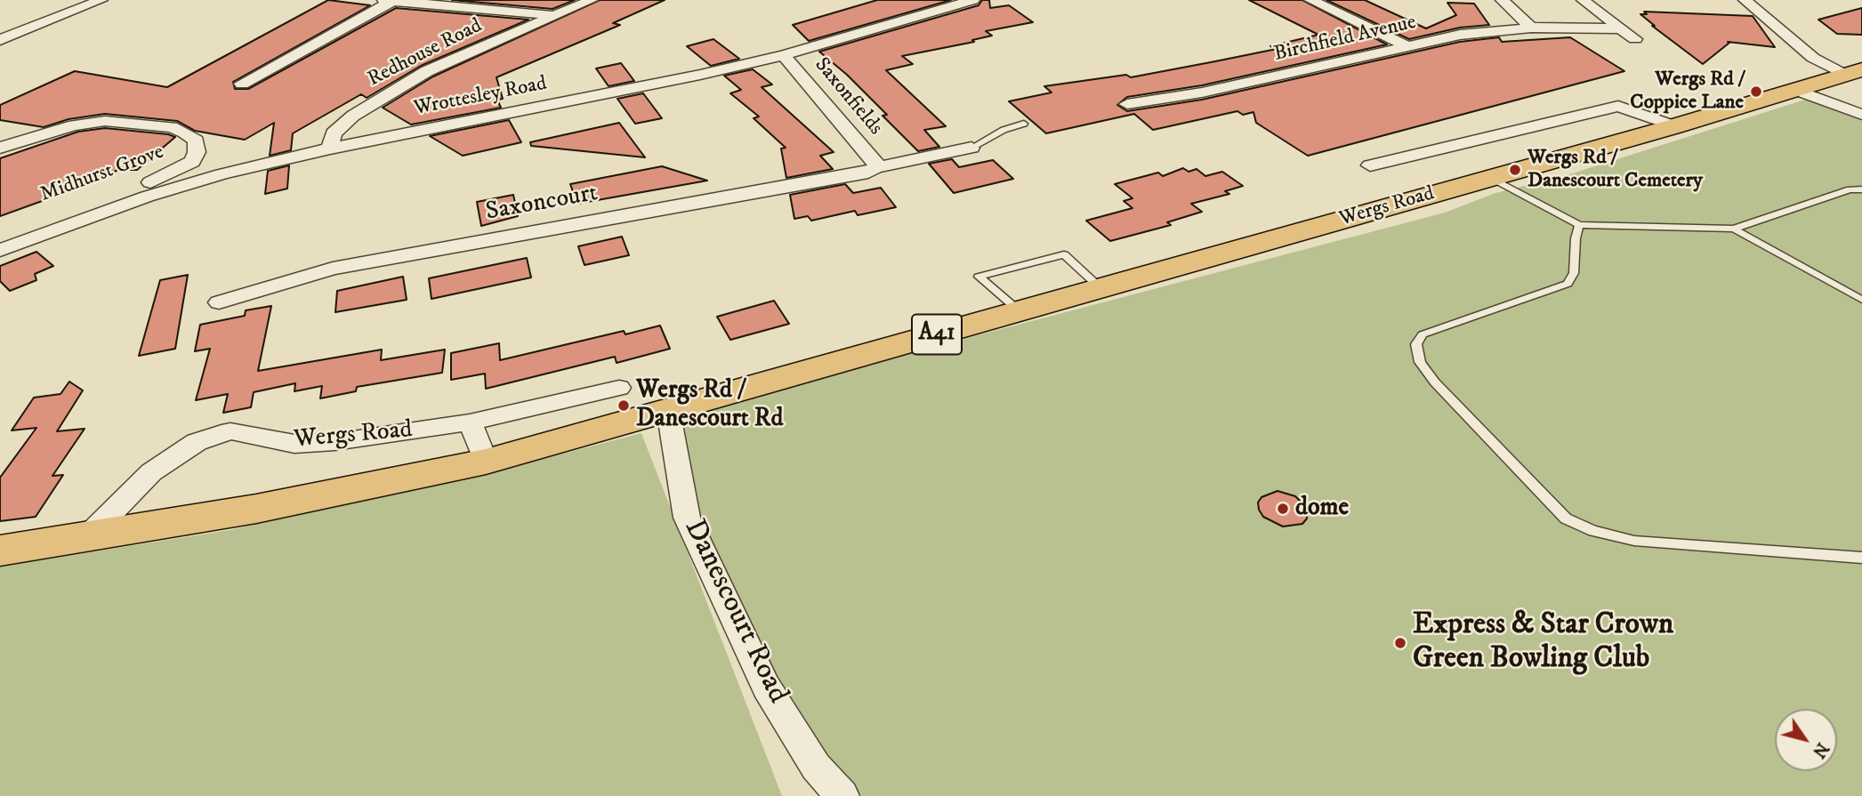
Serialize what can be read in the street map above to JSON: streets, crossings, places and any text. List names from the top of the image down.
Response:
{
  "streets": {
    "highway": ["Wergs Road", "A41"],
    "street": [
      "Birchfield Avenue",
      "Redhouse Road",
      "Wrottesley Road",
      "Saxonfields",
      "Midhurst Grove",
      "Saxoncourt",
      "Danescourt Road"
    ]
  },
  "crossings": [
    ["Redhouse Road", "Wrottesley Road"],
    ["Wrottesley Road", "Saxonfields"],
    ["Saxonfields", "Saxoncourt"],
    ["Wergs Road", "Danescourt Road"]
  ],
  "places": [
    "Wergs Rd / Coppice Lane",
    "Wergs Rd / Danescourt Cemetery",
    "Wergs Rd / Danescourt Rd",
    "dome",
    "Express & Star Crown Green Bowling Club"
  ],
  "north": "bottom right"
}
